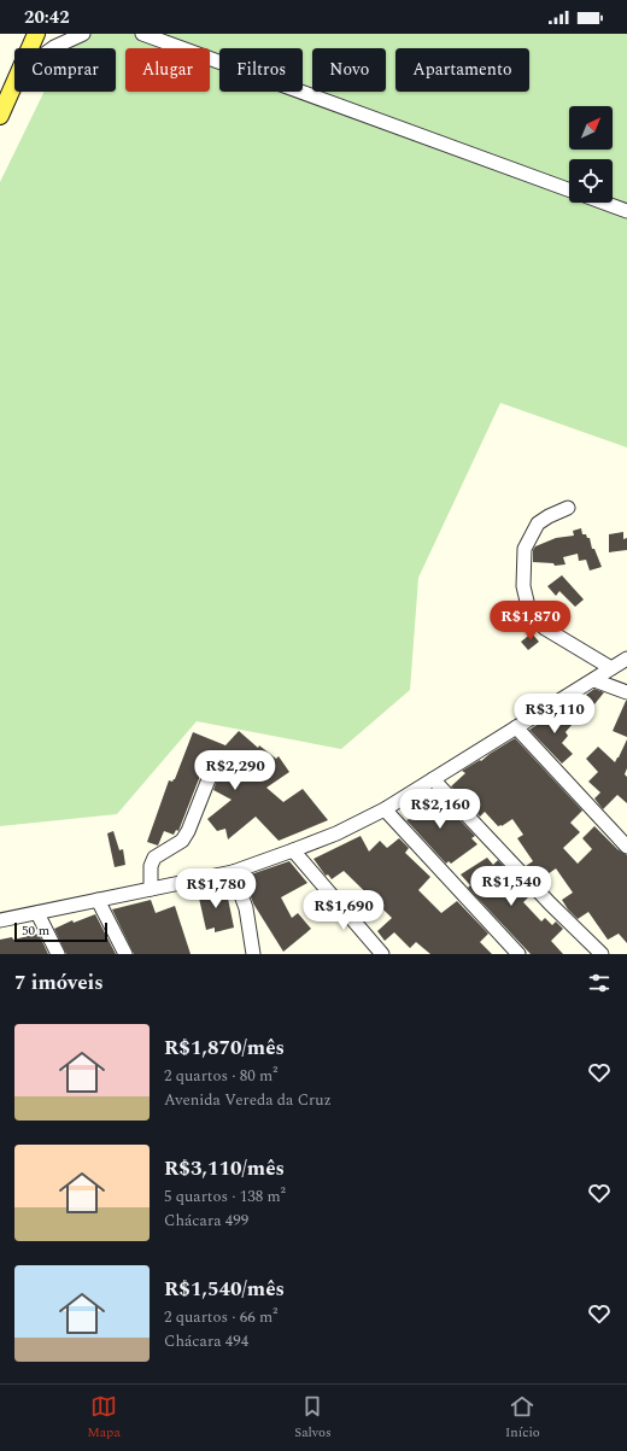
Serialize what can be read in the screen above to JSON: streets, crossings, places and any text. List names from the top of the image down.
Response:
{
  "scale_bar": "50 m",
  "north": "top right",
  "page": {
    "status": "20:42",
    "chip": [
      "Comprar",
      "Alugar",
      "Filtros",
      "Novo",
      "Apartamento"
    ],
    "price": [
      "R$1,870",
      "R$3,110",
      "R$2,290",
      "R$2,160",
      "R$1,540",
      "R$1,780",
      "R$1,690"
    ],
    "scale": "50 m",
    "heading": "7 imóveis",
    "list": [
      {
        "name": "R$1,870/mês",
        "note": "2 quartos · 80 m² · Avenida Vereda da Cruz"
      },
      {
        "name": "R$3,110/mês",
        "note": "5 quartos · 138 m² · Chácara 499"
      },
      {
        "name": "R$1,540/mês",
        "note": "2 quartos · 66 m² · Chácara 494"
      }
    ],
    "tabs": ["Mapa", "Salvos", "Início"]
  }
}
